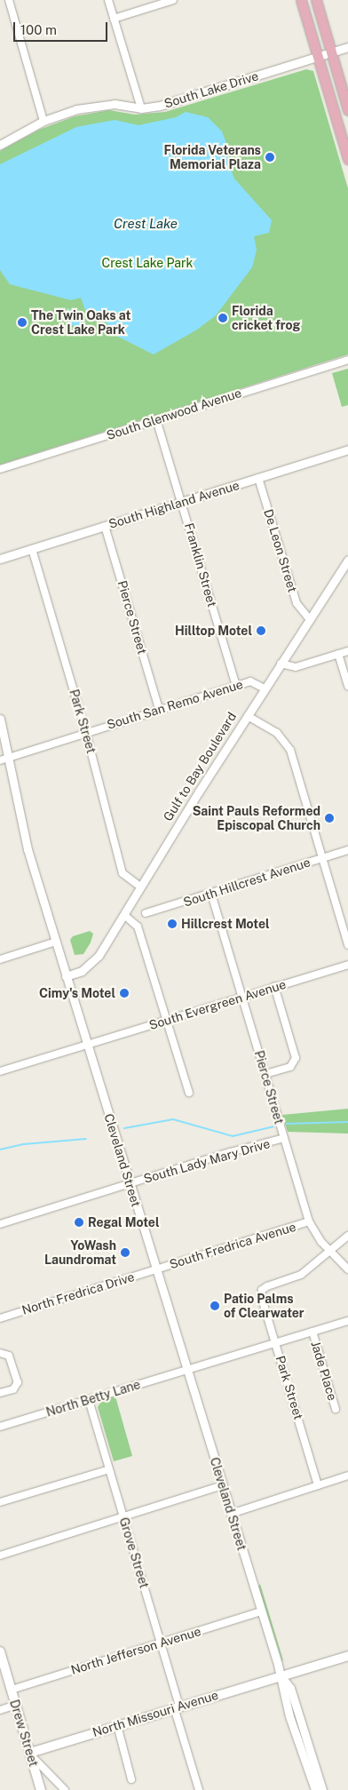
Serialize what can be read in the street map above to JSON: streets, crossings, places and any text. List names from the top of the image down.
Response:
{
  "streets": {
    "main road": ["North Missouri Avenue", "Drew Street"],
    "street": [
      "South Lake Drive",
      "South Glenwood Avenue",
      "South Highland Avenue",
      "De Leon Street",
      "Franklin Street",
      "Pierce Street",
      "South San Remo Avenue",
      "Park Street",
      "Gulf to Bay Boulevard",
      "South Hillcrest Avenue",
      "South Evergreen Avenue",
      "Cleveland Street",
      "South Lady Mary Drive",
      "South Fredrica Avenue",
      "North Fredrica Drive",
      "Jade Place",
      "North Betty Lane",
      "Grove Street",
      "North Jefferson Avenue"
    ]
  },
  "crossings": [
    ["South Glenwood Avenue", "Franklin Street"],
    ["South Highland Avenue", "De Leon Street"],
    ["South Highland Avenue", "Franklin Street"],
    ["South Highland Avenue", "Pierce Street"],
    ["South Highland Avenue", "Park Street"],
    ["De Leon Street", "Gulf to Bay Boulevard"],
    ["Franklin Street", "South San Remo Avenue"],
    ["Pierce Street", "South San Remo Avenue"],
    ["Pierce Street", "Park Street"],
    ["Pierce Street", "South Hillcrest Avenue"],
    ["Pierce Street", "South Evergreen Avenue"],
    ["Pierce Street", "South Lady Mary Drive"],
    ["Pierce Street", "South Fredrica Avenue"],
    ["South San Remo Avenue", "Park Street"],
    ["South San Remo Avenue", "Gulf to Bay Boulevard"],
    ["South San Remo Avenue", "Cleveland Street"],
    ["Park Street", "Gulf to Bay Boulevard"],
    ["Park Street", "North Betty Lane"],
    ["Gulf to Bay Boulevard", "Cleveland Street"],
    ["South Evergreen Avenue", "Cleveland Street"],
    ["Cleveland Street", "South Lady Mary Drive"],
    ["Cleveland Street", "South Fredrica Avenue"],
    ["Cleveland Street", "North Fredrica Drive"],
    ["Cleveland Street", "North Betty Lane"],
    ["Cleveland Street", "North Jefferson Avenue"],
    ["Cleveland Street", "North Missouri Avenue"],
    ["South Fredrica Avenue", "North Fredrica Drive"],
    ["Jade Place", "North Betty Lane"],
    ["North Betty Lane", "Grove Street"],
    ["Grove Street", "North Jefferson Avenue"],
    ["Grove Street", "North Missouri Avenue"],
    ["North Jefferson Avenue", "Drew Street"],
    ["North Missouri Avenue", "Drew Street"]
  ],
  "water": ["Crest Lake"],
  "parks": ["Crest Lake Park"],
  "places": [
    "Florida Veterans Memorial Plaza",
    "Florida cricket frog",
    "The Twin Oaks at Crest Lake Park",
    "Hilltop Motel",
    "Saint Pauls Reformed Episcopal Church",
    "Hillcrest Motel",
    "Cimy's Motel",
    "Regal Motel",
    "YoWash Laundromat",
    "Patio Palms of Clearwater"
  ],
  "scale_bar": "100 m"
}
